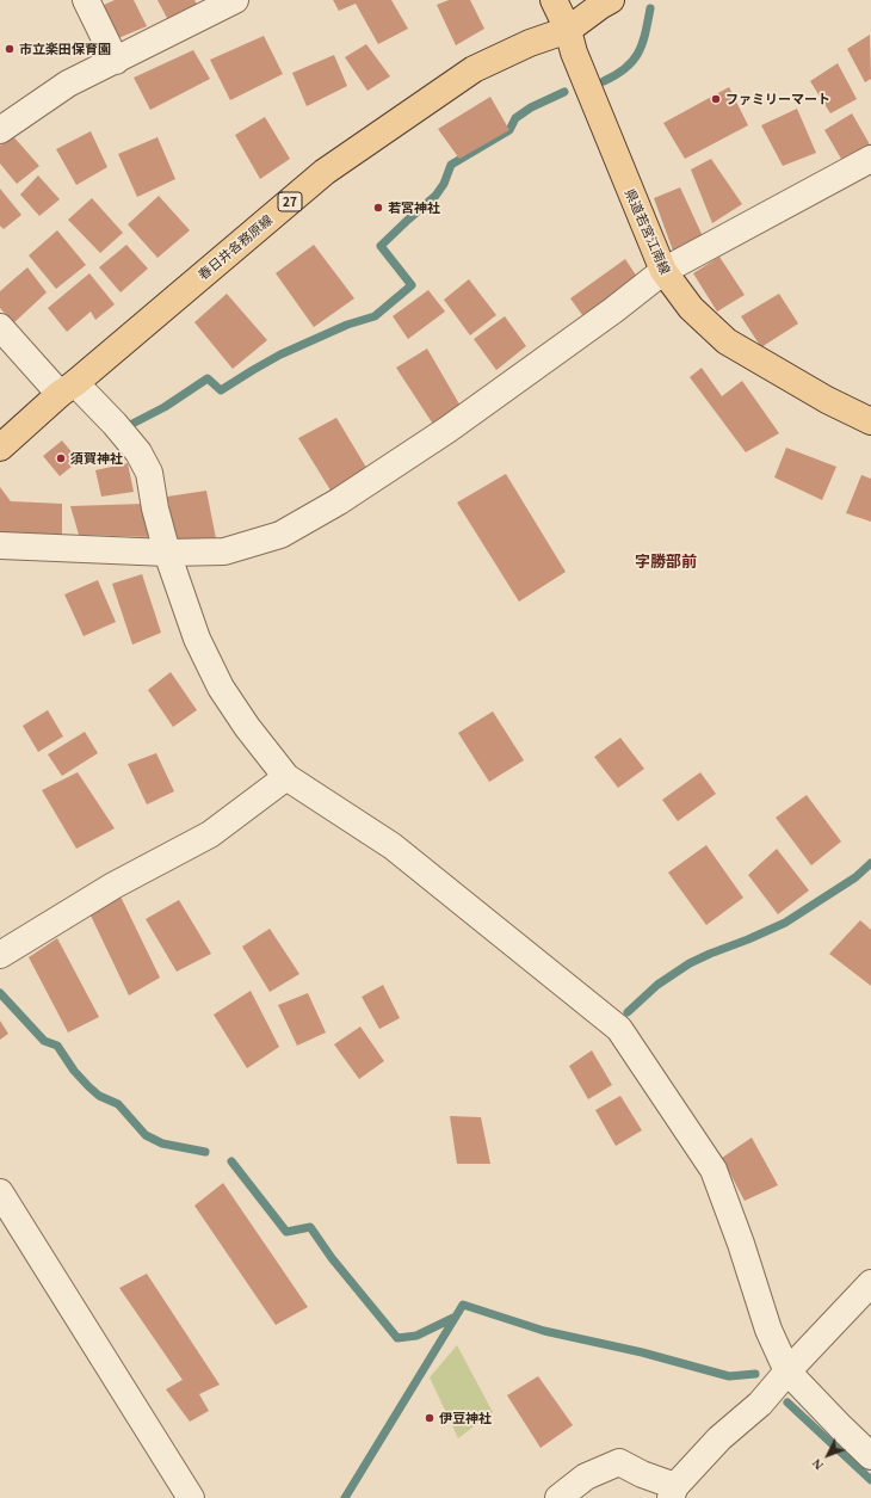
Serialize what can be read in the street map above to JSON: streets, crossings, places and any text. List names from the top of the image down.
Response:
{
  "streets": {
    "main road": ["27", "県道若宮江南線", "春日井各務原線"]
  },
  "crossings": [
    ["県道若宮江南線", "春日井各務原線"]
  ],
  "districts": ["字勝部前"],
  "places": [
    "市立楽田保育園",
    "ファミリーマート",
    "若宮神社",
    "須賀神社",
    "伊豆神社"
  ],
  "north": "bottom left"
}
